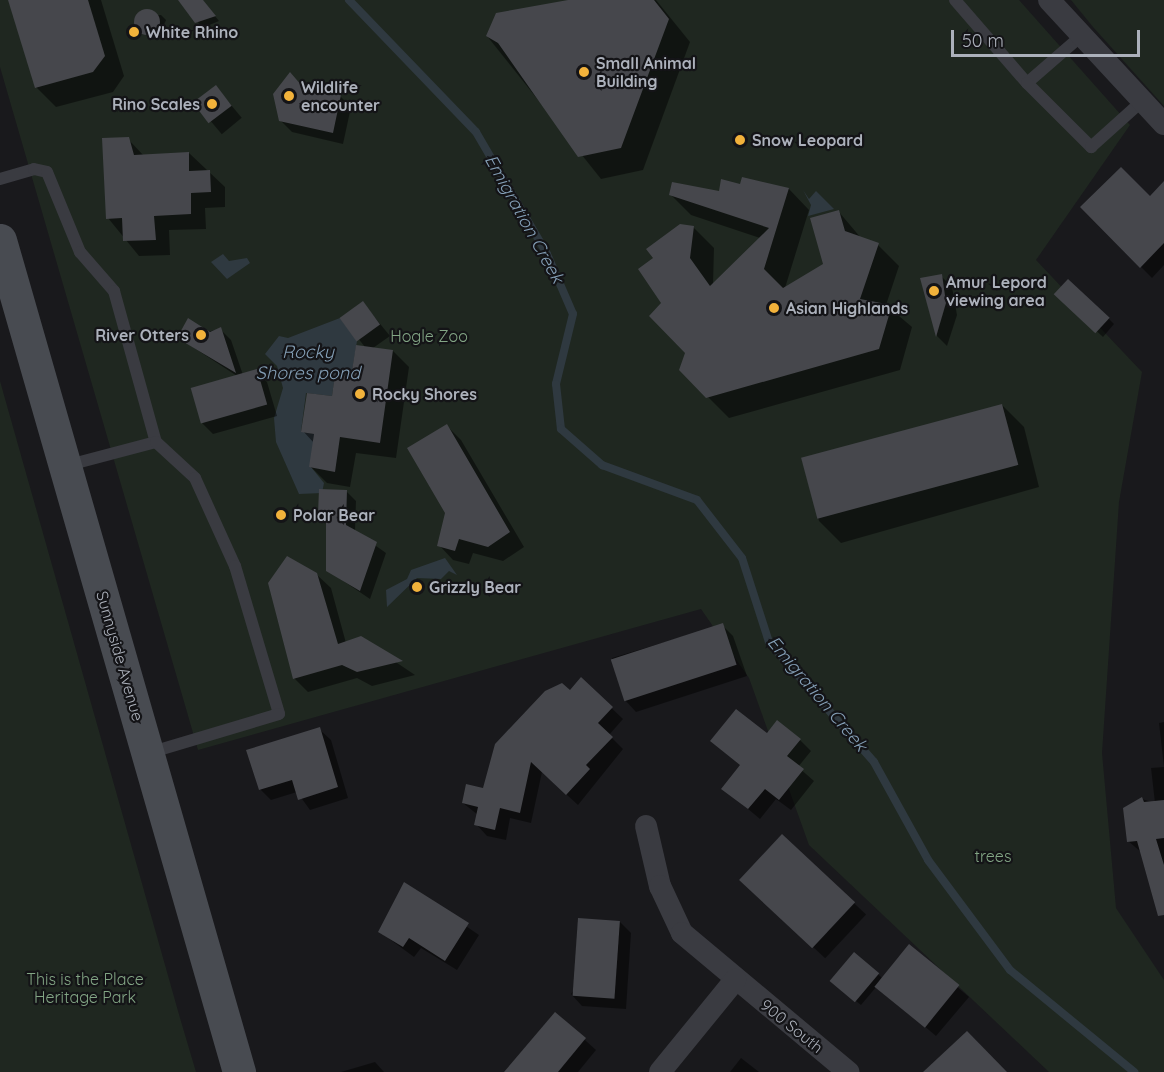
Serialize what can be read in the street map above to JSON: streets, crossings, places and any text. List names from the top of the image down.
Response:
{
  "streets": {
    "main road": ["Sunnyside Avenue"],
    "street": ["900 South"]
  },
  "water": ["Emigration Creek", "Rocky Shores pond"],
  "parks": ["Hogle Zoo", "trees", "This is the Place Heritage Park"],
  "places": [
    "White Rhino",
    "Small Animal Building",
    "Wildlife encounter",
    "Rino Scales",
    "Snow Leopard",
    "Amur Lepord viewing area",
    "Asian Highlands",
    "River Otters",
    "Rocky Shores",
    "Polar Bear",
    "Grizzly Bear"
  ],
  "scale_bar": "50 m"
}
